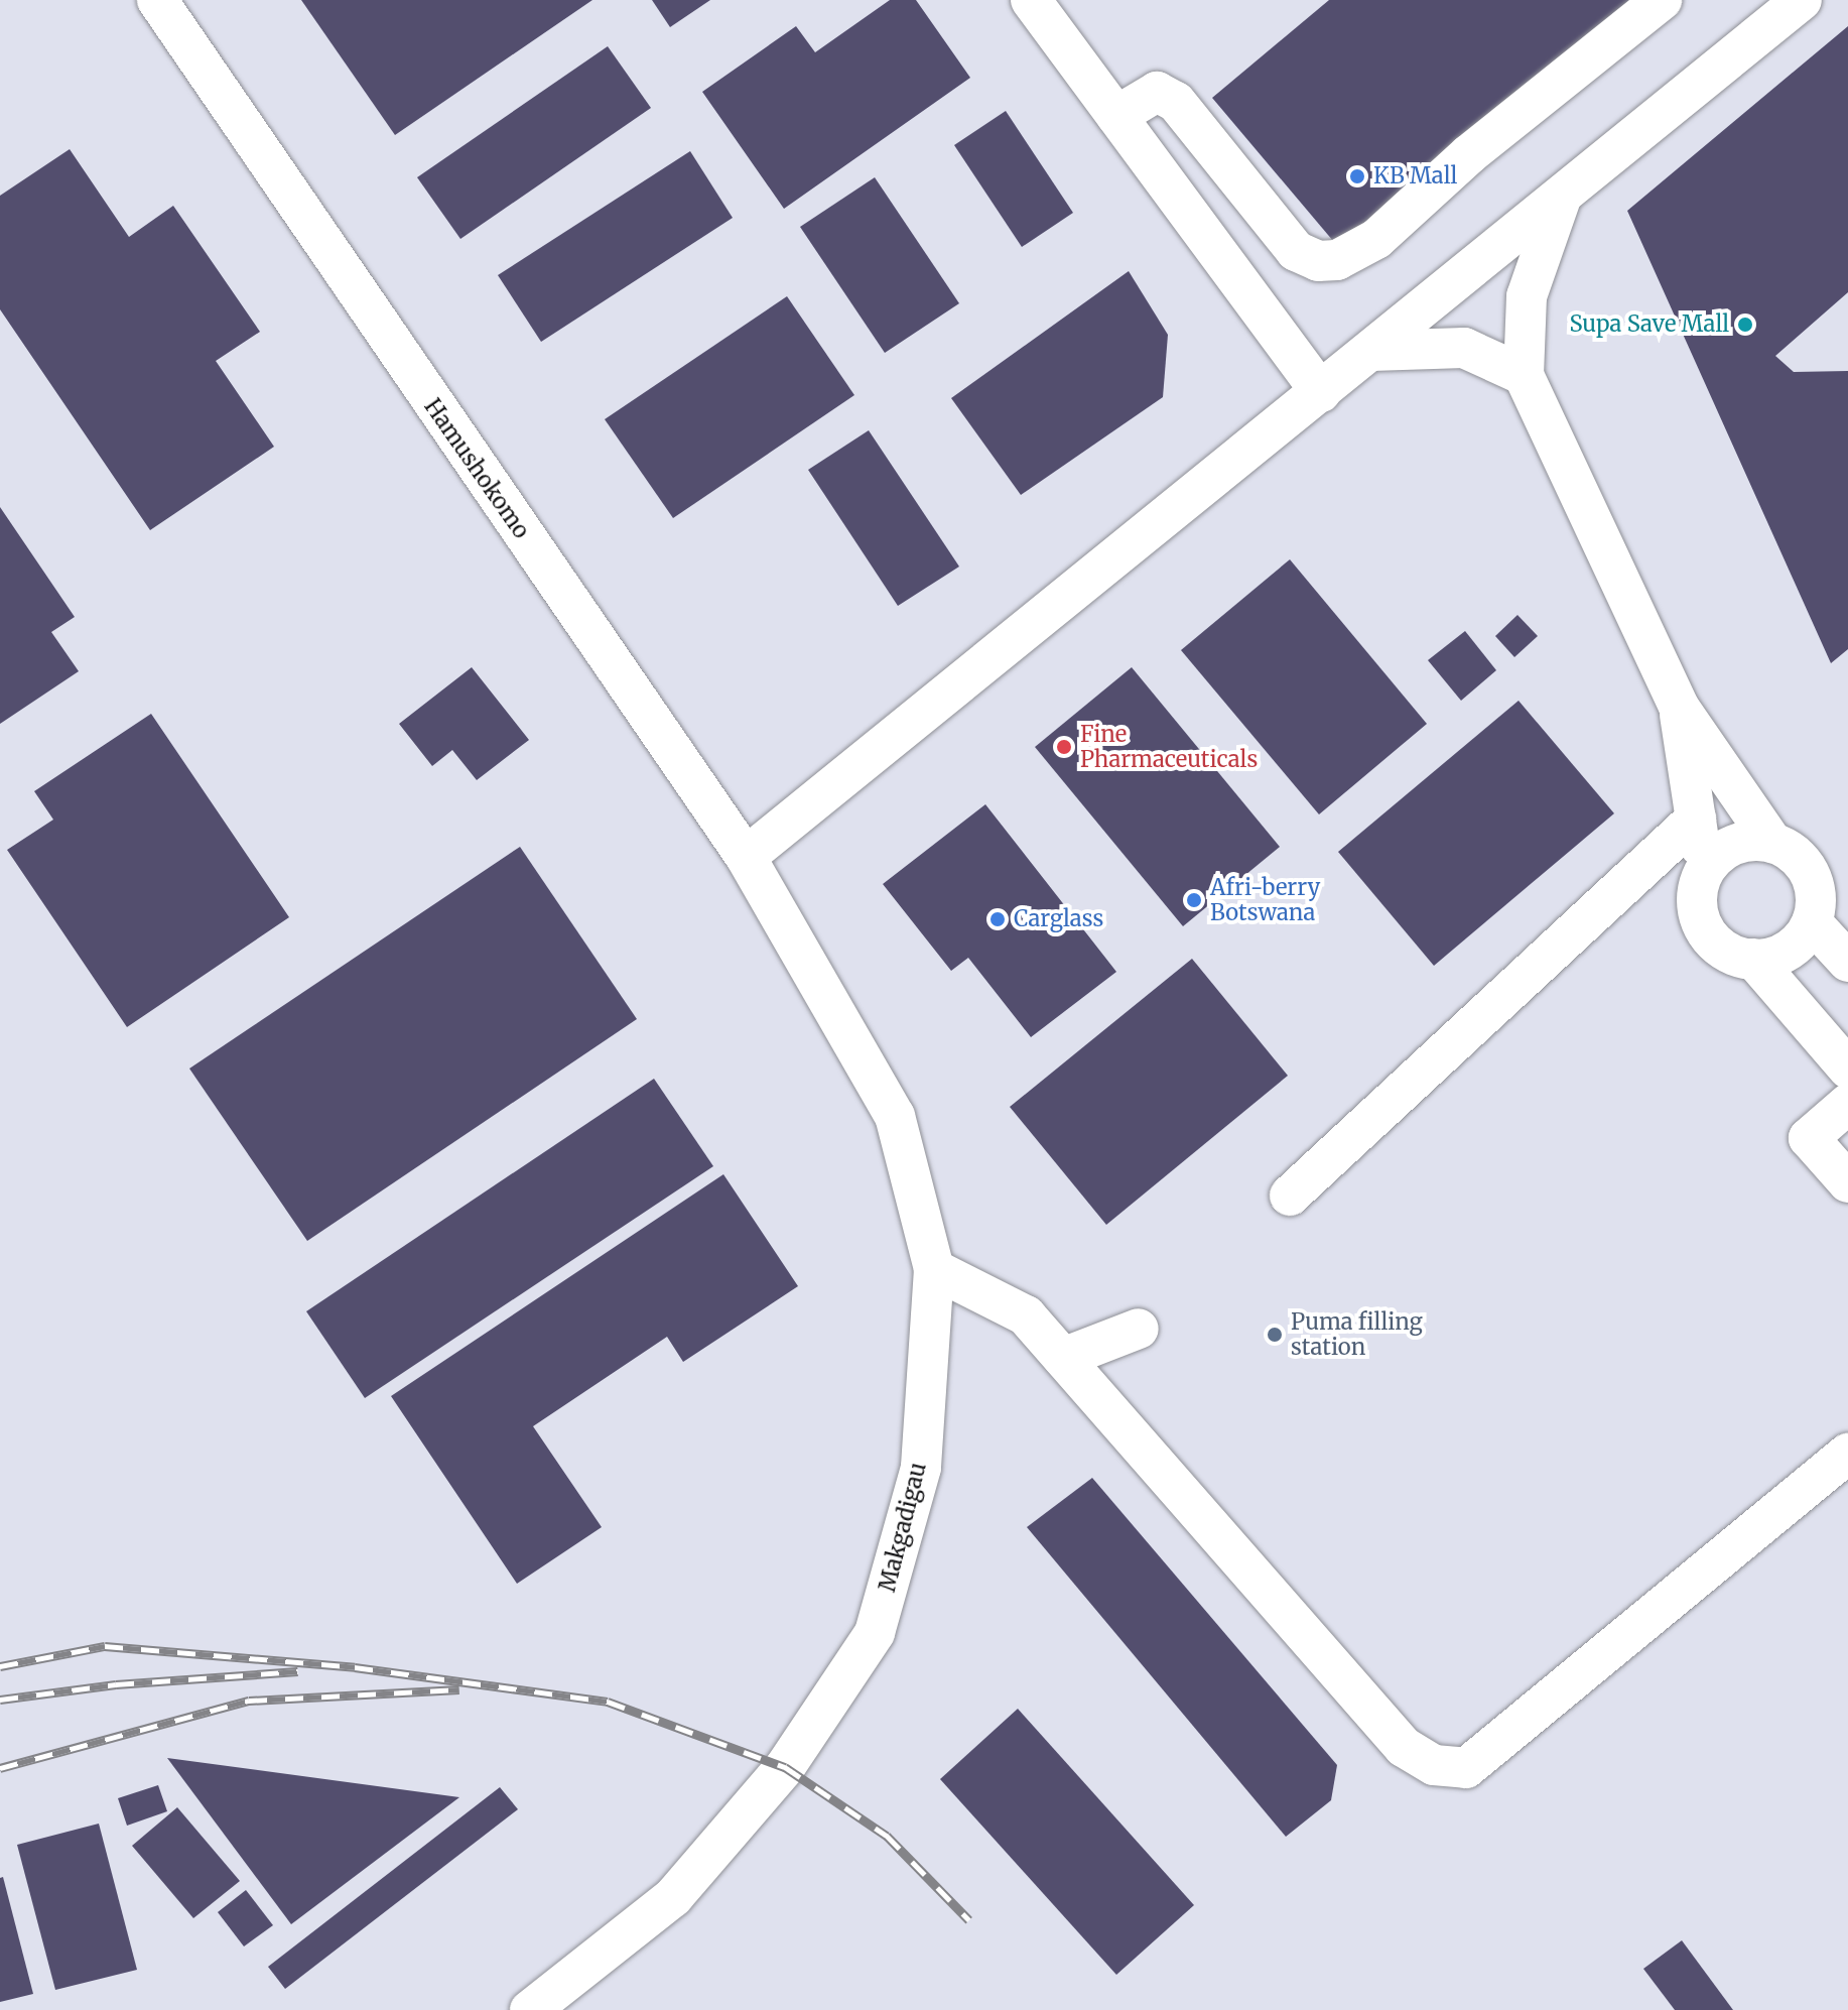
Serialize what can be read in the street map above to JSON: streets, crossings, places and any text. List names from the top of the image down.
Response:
{
  "streets": {
    "street": ["Hamushokomo", "Makgadigau"]
  },
  "crossings": [
    ["Hamushokomo", "Makgadigau"]
  ],
  "places": [
    "KB Mall",
    "Supa Save Mall",
    "Fine Pharmaceuticals",
    "Afri-berry Botswana",
    "Carglass",
    "Puma filling station"
  ]
}
